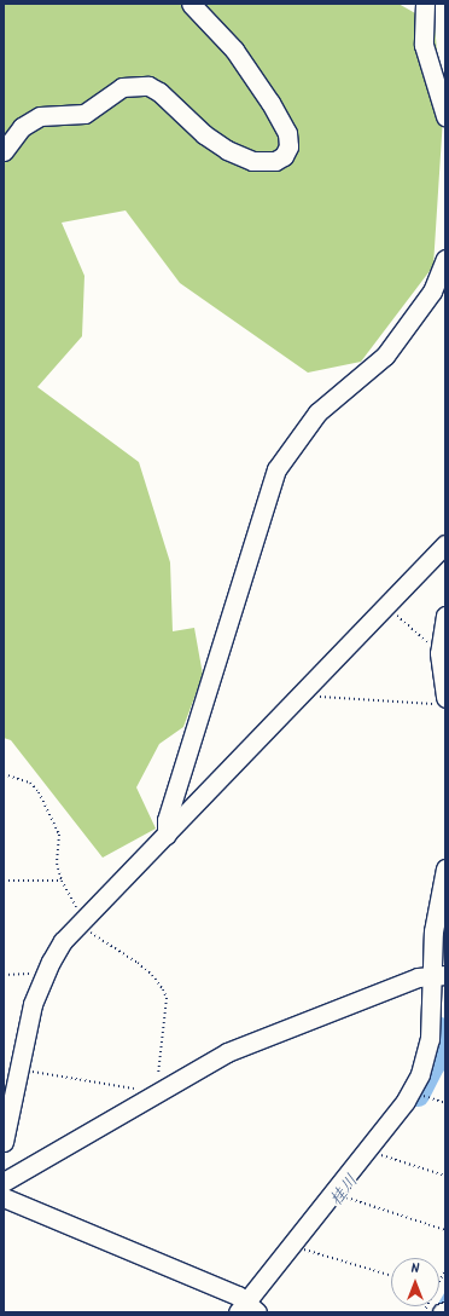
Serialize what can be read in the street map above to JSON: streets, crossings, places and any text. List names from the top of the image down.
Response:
{
  "water": ["桂川"],
  "north": "top"
}
